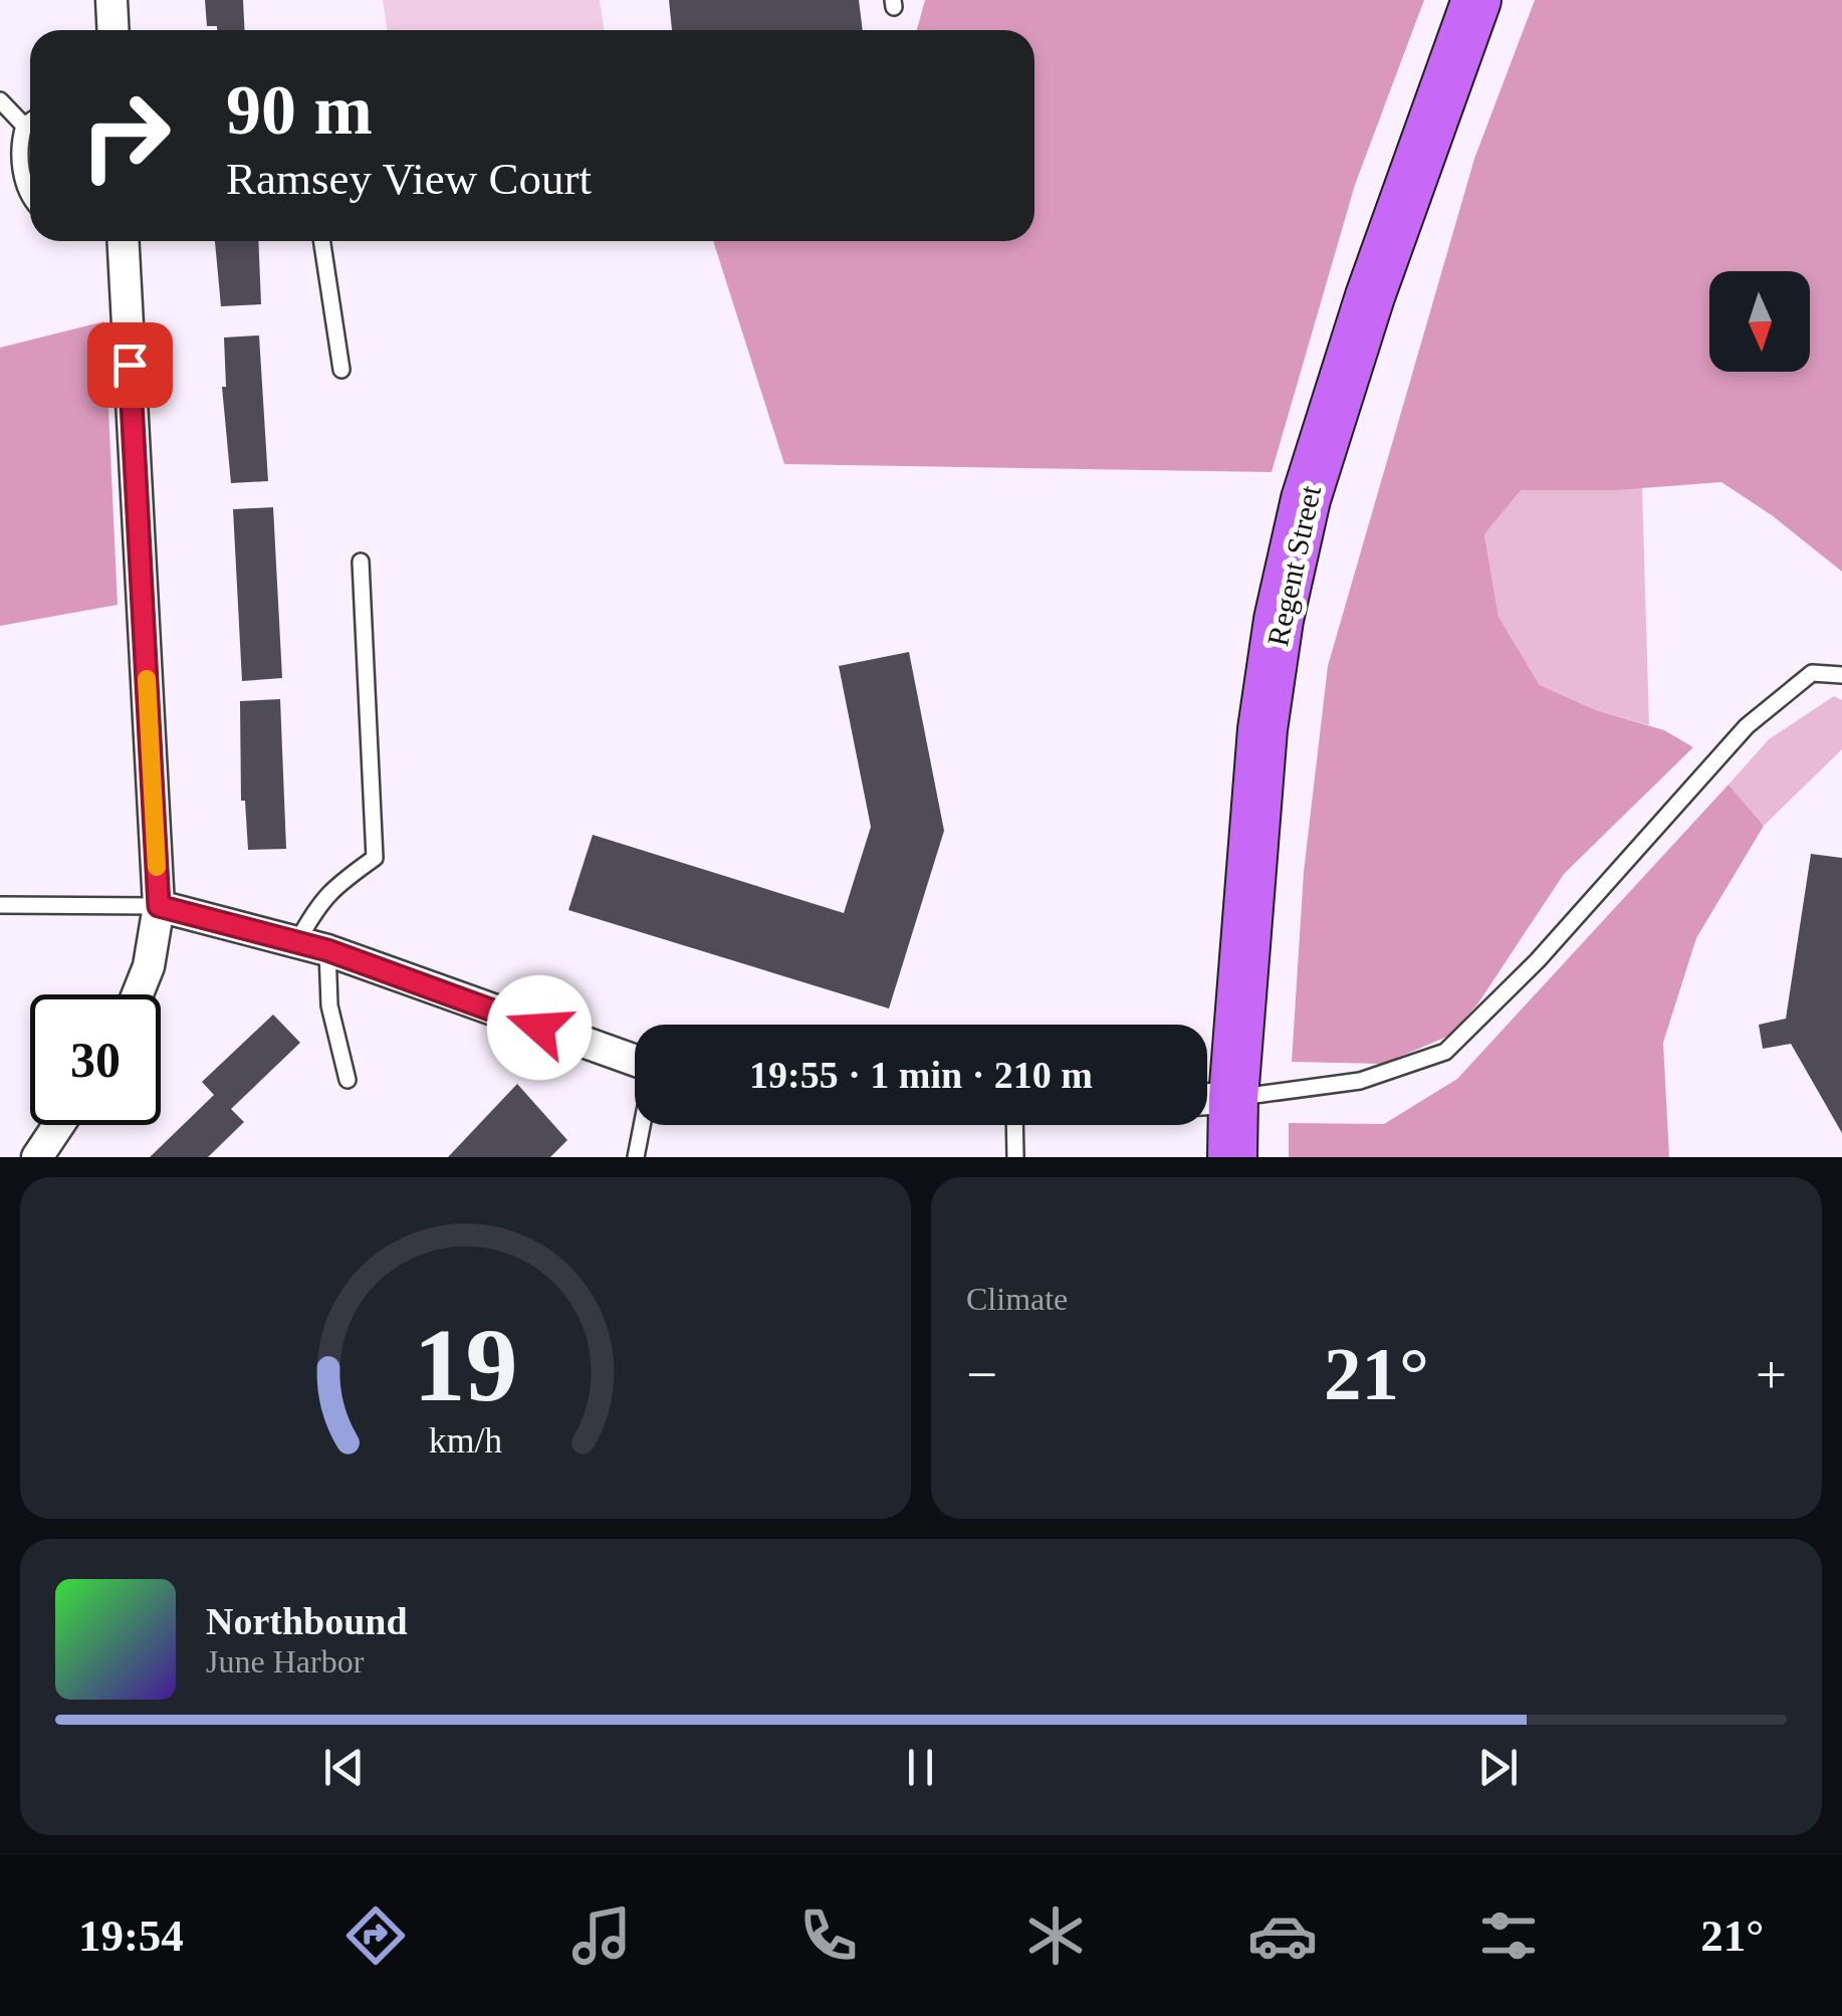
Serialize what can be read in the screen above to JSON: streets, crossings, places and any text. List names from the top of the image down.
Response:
{
  "streets": {
    "main road": ["Regent Street"]
  },
  "north": "bottom",
  "page": {
    "turn": ["90 m", "Ramsey View Court"],
    "limit": "30",
    "trip": "19:55 · 1 min · 210 m",
    "tile": "Climate",
    "heat": ["−", "21°", "+"],
    "song": ["Northbound", "June Harbor"],
    "tabs": ["19:54", "21°"],
    "gauge": ["19", "km/h"]
  }
}
